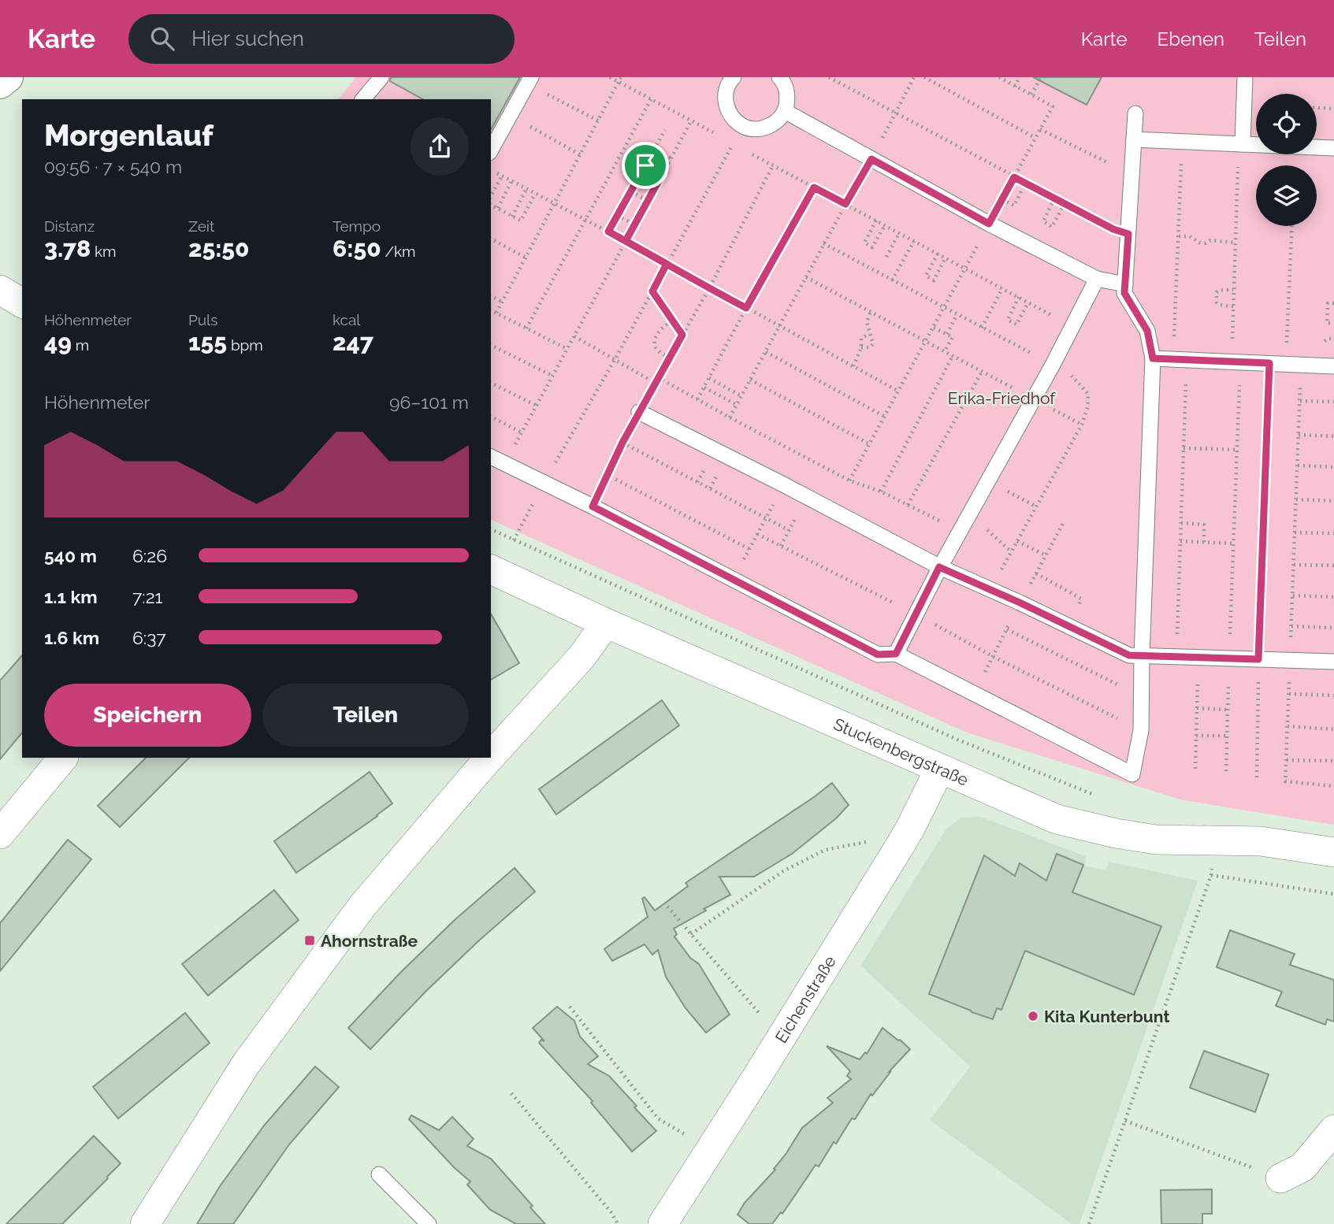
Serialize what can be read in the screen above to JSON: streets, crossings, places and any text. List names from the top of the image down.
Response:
{
  "streets": {
    "street": ["Stuckenbergstraße", "Eichenstraße"]
  },
  "crossings": [
    ["Stuckenbergstraße", "Eichenstraße"]
  ],
  "parks": ["Erika-Friedhof"],
  "places": {
    "transit": ["Ahornstraße"],
    "other": ["Kita Kunterbunt"]
  },
  "page": {
    "header": "Karte",
    "search": "Hier suchen",
    "nav": ["Karte", "Ebenen", "Teilen"],
    "heading": ["Morgenlauf", "09:56 · 7 × 540 m"],
    "stats": [
      ["Distanz", "3.78 km"],
      ["Zeit", "25:50"],
      ["Tempo", "6:50 /km"],
      ["Höhenmeter", "49 m"],
      ["Puls", "155 bpm"],
      ["kcal", "247"]
    ],
    "chart": ["Höhenmeter", "96–101 m"],
    "list": [
      {
        "name": "540 m",
        "note": "6:26"
      },
      {
        "name": "1.1 km",
        "note": "7:21"
      },
      {
        "name": "1.6 km",
        "note": "6:37"
      }
    ],
    "buttons": ["Speichern", "Teilen"]
  }
}
